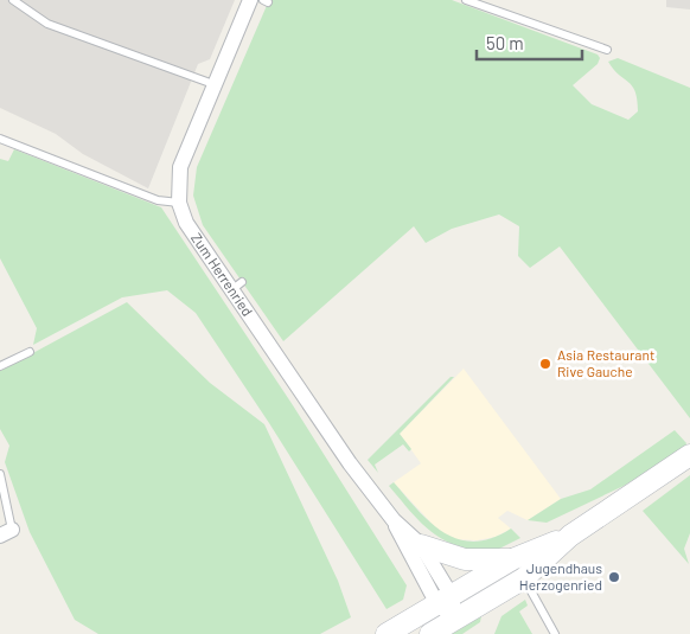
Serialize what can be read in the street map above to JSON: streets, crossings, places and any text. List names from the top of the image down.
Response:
{
  "streets": {
    "street": ["Zum Herrenried"]
  },
  "places": ["Asia Restaurant Rive Gauche", "Jugendhaus Herzogenried"],
  "scale_bar": "50 m"
}
